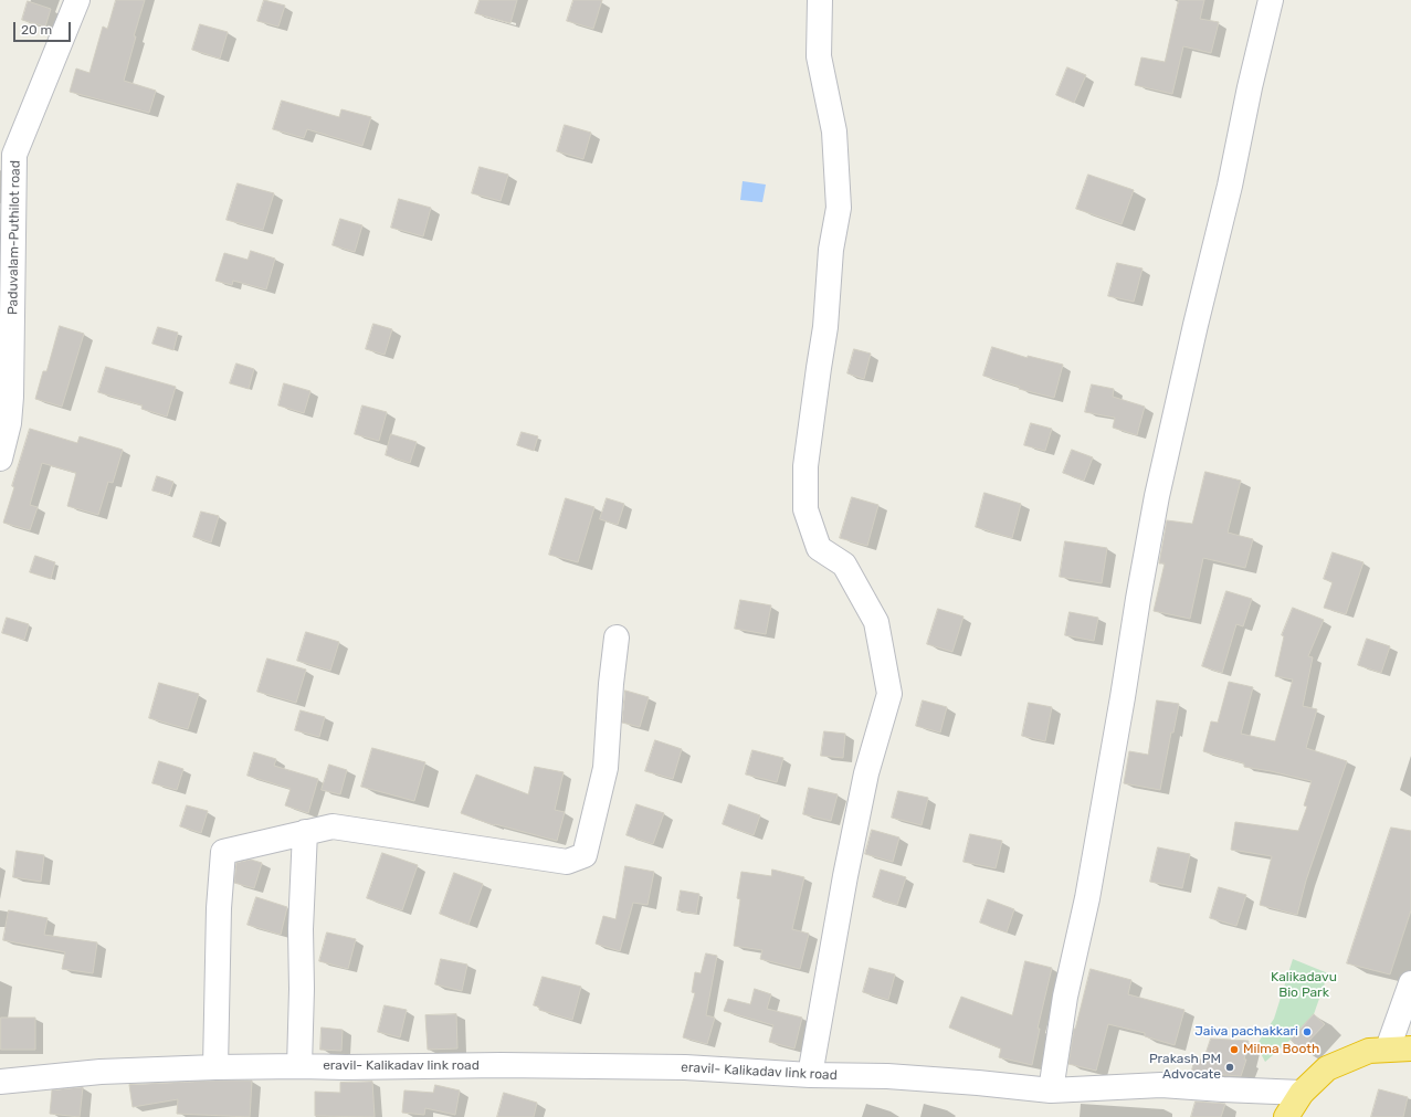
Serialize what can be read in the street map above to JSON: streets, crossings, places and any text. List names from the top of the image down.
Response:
{
  "streets": {
    "street": ["Paduvalam-Puthilot road", "eravil- Kalikadav link road"]
  },
  "parks": ["Kalikadavu Bio Park"],
  "places": ["Jaiva pachakkari", "Milma Booth", "Prakash PM Advocate"],
  "scale_bar": "20 m"
}
